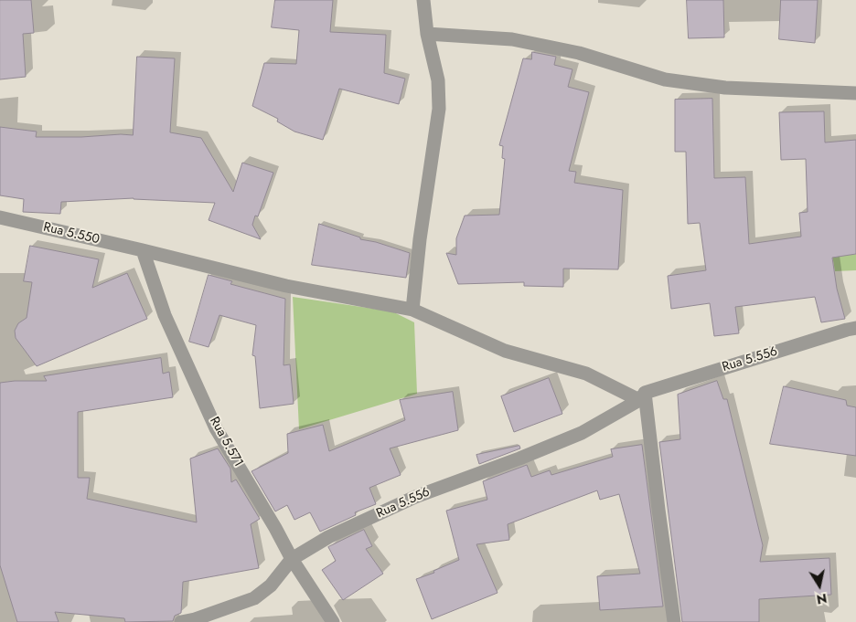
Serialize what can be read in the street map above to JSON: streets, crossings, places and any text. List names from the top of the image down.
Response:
{
  "streets": {
    "street": ["Rua 5.550", "Rua 5.556", "Rua 5.571"]
  },
  "crossings": [
    ["Rua 5.550", "Rua 5.556"],
    ["Rua 5.550", "Rua 5.571"],
    ["Rua 5.556", "Rua 5.571"]
  ],
  "north": "bottom"
}
